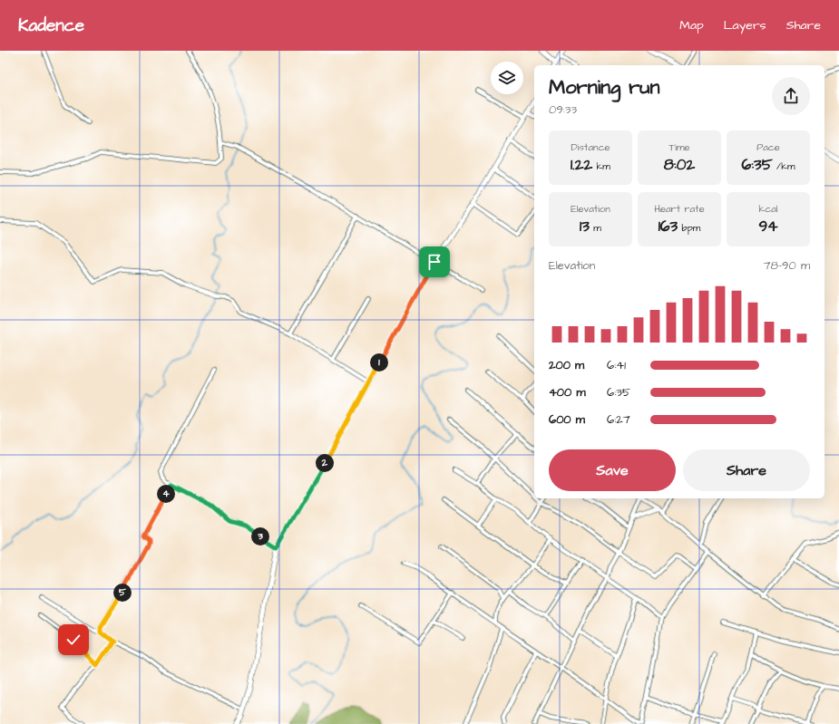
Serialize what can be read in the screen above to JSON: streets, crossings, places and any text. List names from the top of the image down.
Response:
{
  "page": {
    "header": "Kadence",
    "nav": ["Map", "Layers", "Share"],
    "heading": ["Morning run", "09:33"],
    "stats": [
      ["Distance", "1.22 km"],
      ["Time", "8:02"],
      ["Pace", "6:35 /km"],
      ["Elevation", "13 m"],
      ["Heart rate", "163 bpm"],
      ["kcal", "94"]
    ],
    "chart": ["Elevation", "78–90 m"],
    "list": [
      {
        "name": "200 m",
        "note": "6:41"
      },
      {
        "name": "400 m",
        "note": "6:35"
      },
      {
        "name": "600 m",
        "note": "6:27"
      }
    ],
    "pins": [
      "1",
      "2",
      "4",
      "3",
      "5"
    ],
    "buttons": ["Save", "Share"]
  }
}
